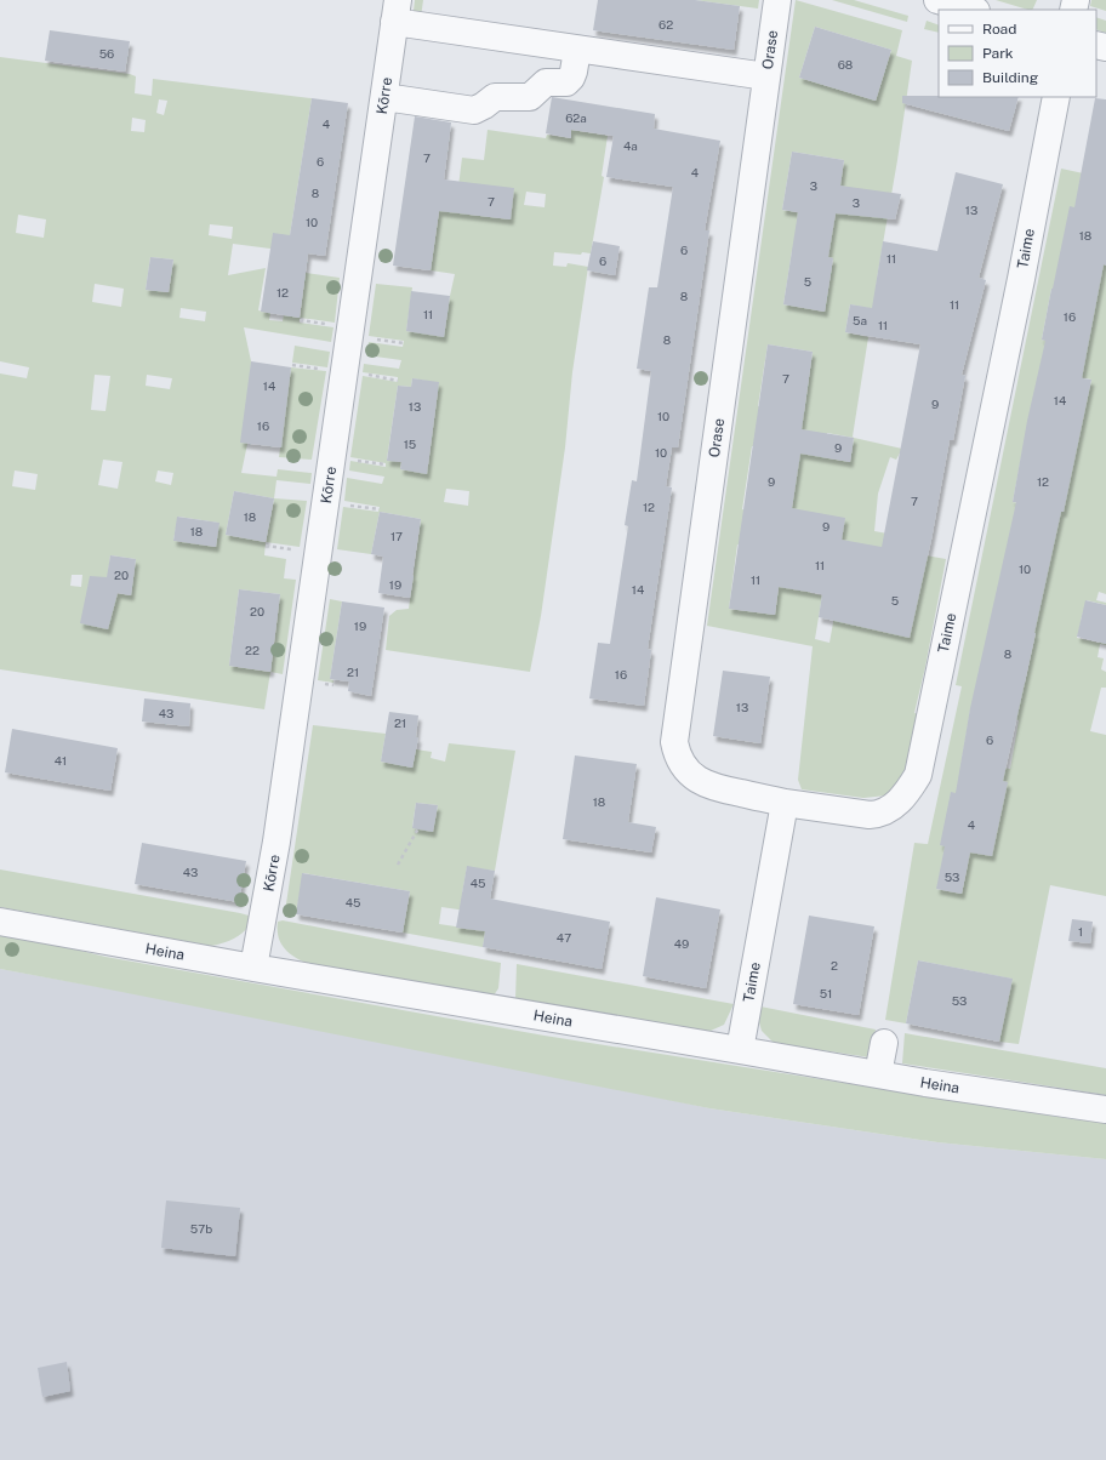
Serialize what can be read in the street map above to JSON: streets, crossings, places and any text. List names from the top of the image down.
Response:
{
  "streets": {
    "street": [
      "Orase",
      "Kõrre",
      "Taime",
      "Heina"
    ]
  },
  "crossings": [
    ["Orase", "Taime"],
    ["Kõrre", "Heina"],
    ["Taime", "Heina"]
  ],
  "house_numbers": [
    "62",
    "56",
    "68",
    "62a",
    "4",
    "4a",
    "7",
    "6",
    "4",
    "3",
    "8",
    "7",
    "3",
    "13",
    "10",
    "18",
    "6",
    "11",
    "6",
    "5",
    "12",
    "8",
    "11",
    "11",
    "16",
    "5a",
    "11",
    "8",
    "7",
    "14",
    "14",
    "9",
    "13",
    "10",
    "16",
    "15",
    "9",
    "10",
    "9",
    "12",
    "7",
    "12",
    "18",
    "9",
    "18",
    "17",
    "11",
    "10",
    "20",
    "11",
    "19",
    "14",
    "5",
    "20",
    "19",
    "22",
    "8",
    "21",
    "16",
    "13",
    "43",
    "21",
    "6",
    "41",
    "18",
    "4",
    "43",
    "53",
    "45",
    "45",
    "1",
    "47",
    "49",
    "2",
    "51",
    "53",
    "57b"
  ],
  "legend": ["Road", "Park", "Building"]
}
